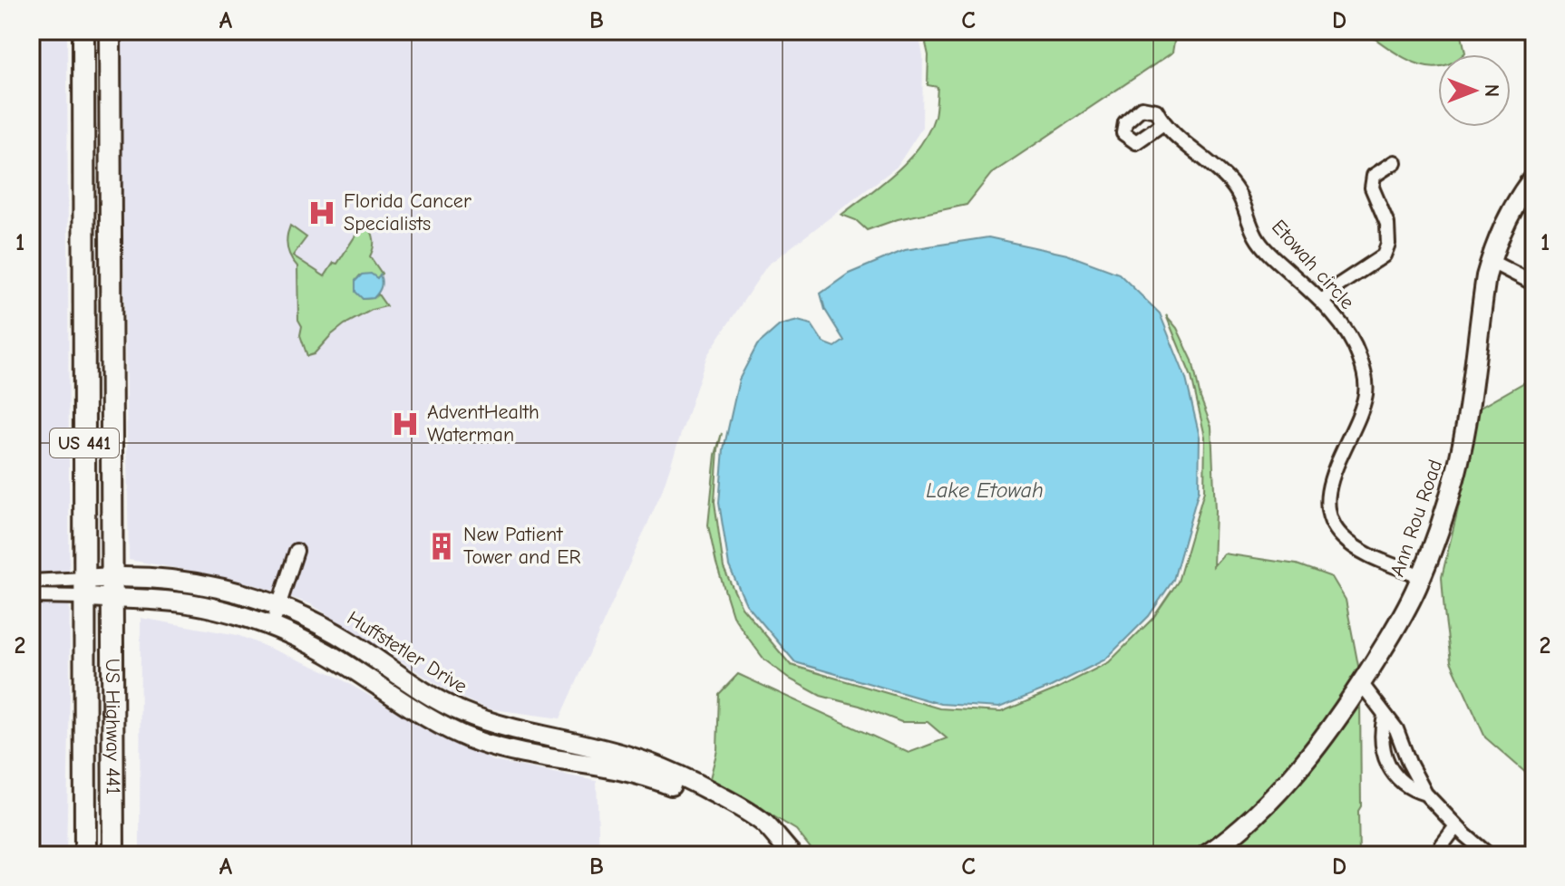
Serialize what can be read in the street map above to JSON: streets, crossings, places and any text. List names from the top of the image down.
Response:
{
  "streets": {
    "main road": ["US 441", "US Highway 441"],
    "street": ["Etowah circle", "Ann Rou Road", "Huffstetler Drive"]
  },
  "crossings": [
    ["Etowah circle", "Ann Rou Road"],
    ["US 441", "Huffstetler Drive"],
    ["US 441", "US Highway 441"],
    ["Huffstetler Drive", "US Highway 441"]
  ],
  "water": ["Lake Etowah"],
  "places": {
    "hospital": ["Florida Cancer Specialists", "AdventHealth Waterman"],
    "building": ["New Patient Tower and ER"]
  },
  "north": "right",
  "grid": {
    "columns": [
      "A",
      "B",
      "C",
      "D"
    ],
    "rows": ["1", "2"]
  }
}
